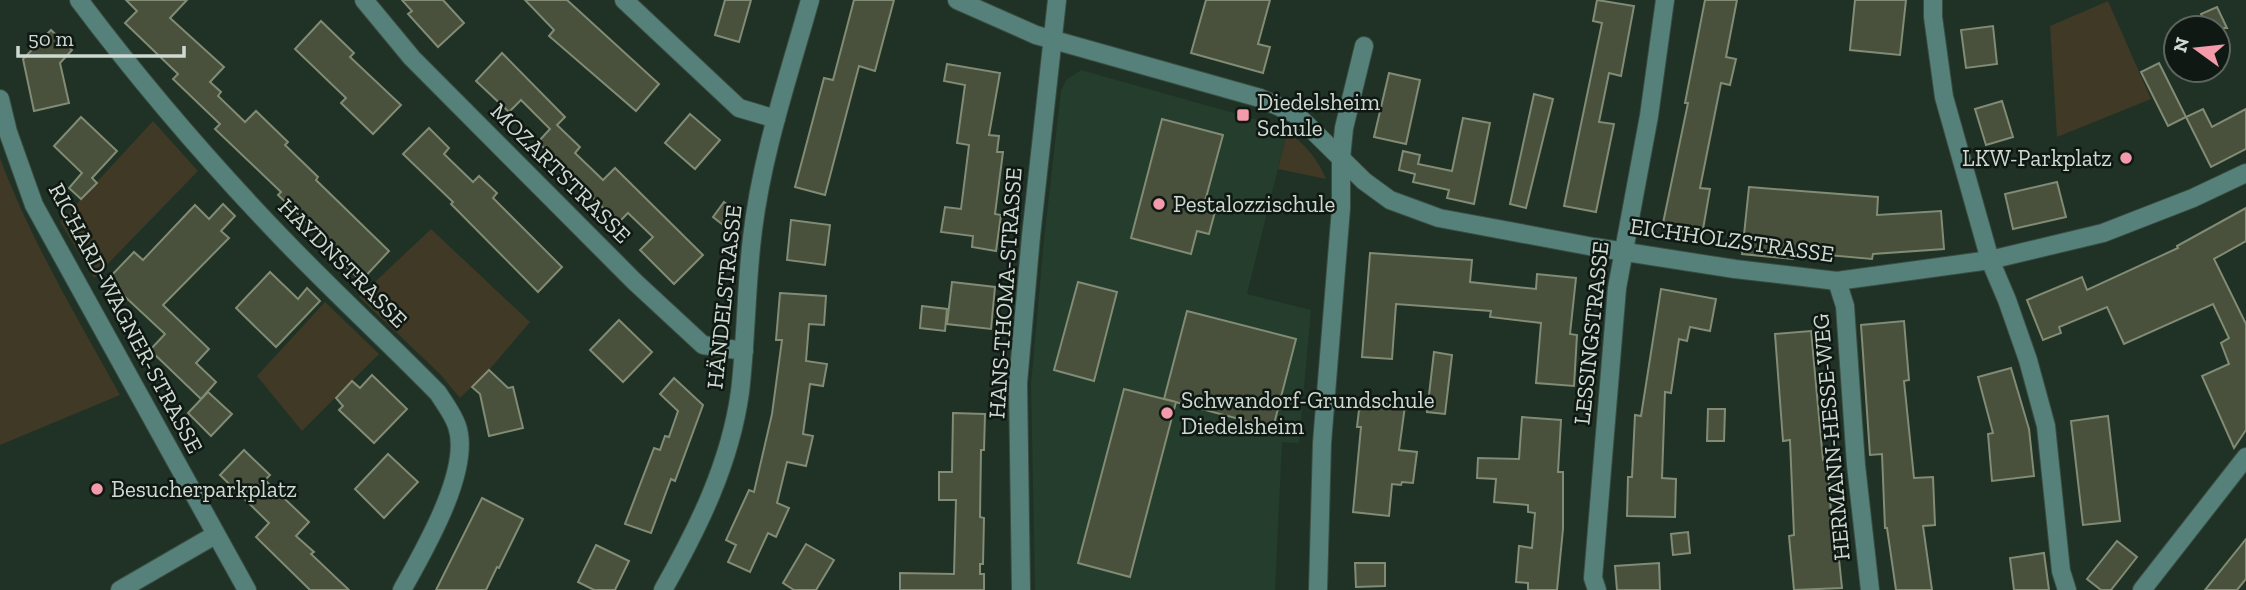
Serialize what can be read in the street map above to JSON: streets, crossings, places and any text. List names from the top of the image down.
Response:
{
  "streets": {
    "street": [
      "MOZARTSTRASSE",
      "EICHHOLZSTRASSE",
      "HAYDNSTRASSE",
      "HANS-THOMA-STRASSE",
      "HÄNDELSTRASSE",
      "RICHARD-WAGNER-STRASSE",
      "LESSINGSTRASSE",
      "HERMANN-HESSE-WEG"
    ]
  },
  "crossings": [
    ["MOZARTSTRASSE", "HÄNDELSTRASSE"],
    ["EICHHOLZSTRASSE", "LESSINGSTRASSE"],
    ["EICHHOLZSTRASSE", "HERMANN-HESSE-WEG"]
  ],
  "places": {
    "transit": ["Diedelsheim Schule"],
    "other": [
      "LKW-Parkplatz",
      "Pestalozzischule",
      "Schwandorf-Grundschule Diedelsheim",
      "Besucherparkplatz"
    ]
  },
  "scale_bar": "50 m",
  "north": "left"
}
